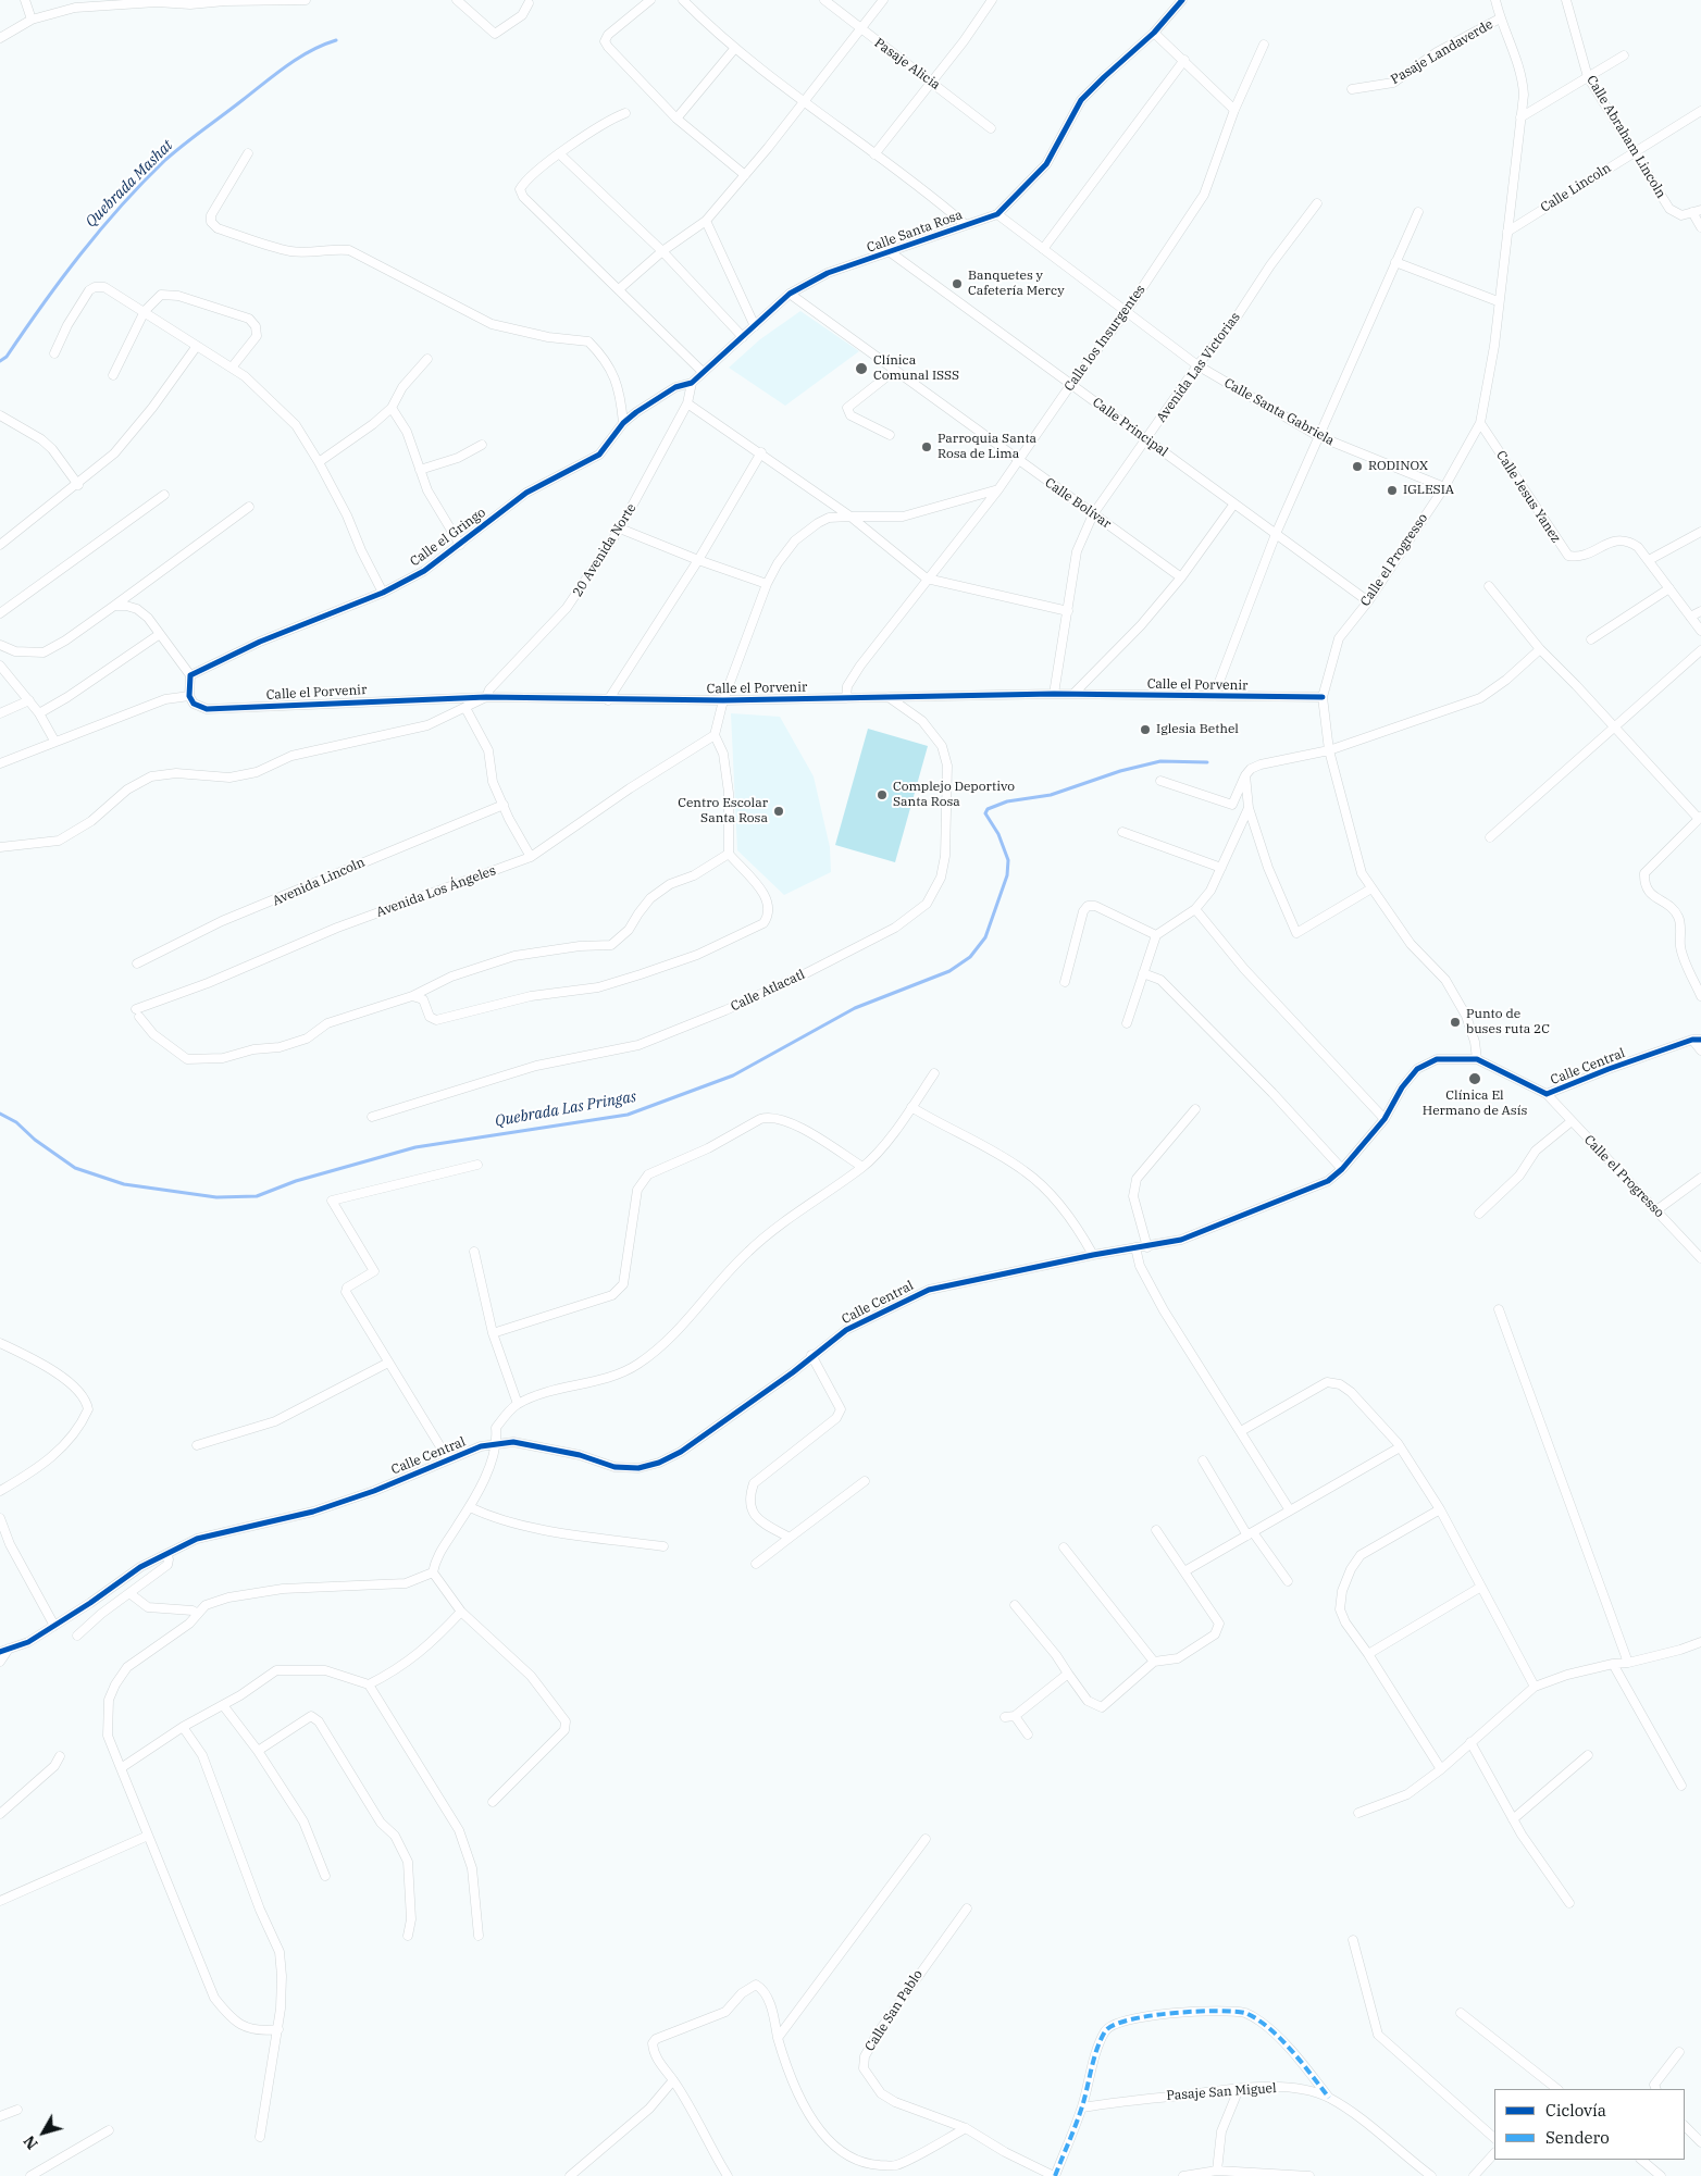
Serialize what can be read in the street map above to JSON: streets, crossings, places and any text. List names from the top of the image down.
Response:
{
  "streets": {
    "street": [
      "Pasaje Landaverde",
      "Pasaje Alicia",
      "Calle Abraham Lincoln",
      "Calle Lincoln",
      "Calle Santa Rosa",
      "Calle los Insurgentes",
      "Avenida Las Victorias",
      "Calle Santa Gabriela",
      "Calle Principal",
      "Calle Jesus Yanez",
      "Calle Bolívar",
      "Calle el Gringo",
      "20 Avenida Norte",
      "Calle el Progresso",
      "Calle el Porvenir",
      "Avenida Lincoln",
      "Avenida Los Ángeles",
      "Calle Atlacatl",
      "Calle Central",
      "Calle San Pablo",
      "Pasaje San Miguel"
    ]
  },
  "crossings": [
    ["Pasaje Landaverde", "Calle el Progresso"],
    ["Calle Abraham Lincoln", "Calle Lincoln"],
    ["Calle Lincoln", "Calle el Progresso"],
    ["Calle Santa Rosa", "Calle Santa Gabriela"],
    ["Calle Santa Rosa", "Calle Principal"],
    ["Calle Santa Rosa", "Calle Bolívar"],
    ["Calle Santa Rosa", "Calle el Gringo"],
    ["Calle Santa Rosa", "20 Avenida Norte"],
    ["Calle los Insurgentes", "Calle Santa Gabriela"],
    ["Calle los Insurgentes", "Calle Principal"],
    ["Calle los Insurgentes", "Calle Bolívar"],
    ["Calle los Insurgentes", "Calle el Porvenir"],
    ["Avenida Las Victorias", "Calle Santa Gabriela"],
    ["Avenida Las Victorias", "Calle Principal"],
    ["Avenida Las Victorias", "Calle Bolívar"],
    ["Avenida Las Victorias", "Calle el Porvenir"],
    ["Calle Santa Gabriela", "Calle el Progresso"],
    ["Calle Principal", "Calle el Progresso"],
    ["Calle Jesus Yanez", "Calle el Progresso"],
    ["Calle el Gringo", "20 Avenida Norte"],
    ["20 Avenida Norte", "Calle el Porvenir"],
    ["Calle el Progresso", "Calle el Porvenir"],
    ["Calle el Progresso", "Calle Central"],
    ["Calle el Porvenir", "Calle Atlacatl"]
  ],
  "water": ["Quebrada Mashat", "Quebrada Las Pringas"],
  "places": [
    "Banquetes y Cafetería Mercy",
    "Clínica Comunal ISSS",
    "Parroquia Santa Rosa de Lima",
    "RODINOX",
    "IGLESIA",
    "Iglesia Bethel",
    "Complejo Deportivo Santa Rosa",
    "Centro Escolar Santa Rosa",
    "Punto de buses ruta 2C",
    "Clínica El Hermano de Asís"
  ],
  "legend": ["Ciclovía", "Sendero"],
  "north": "bottom left"
}
